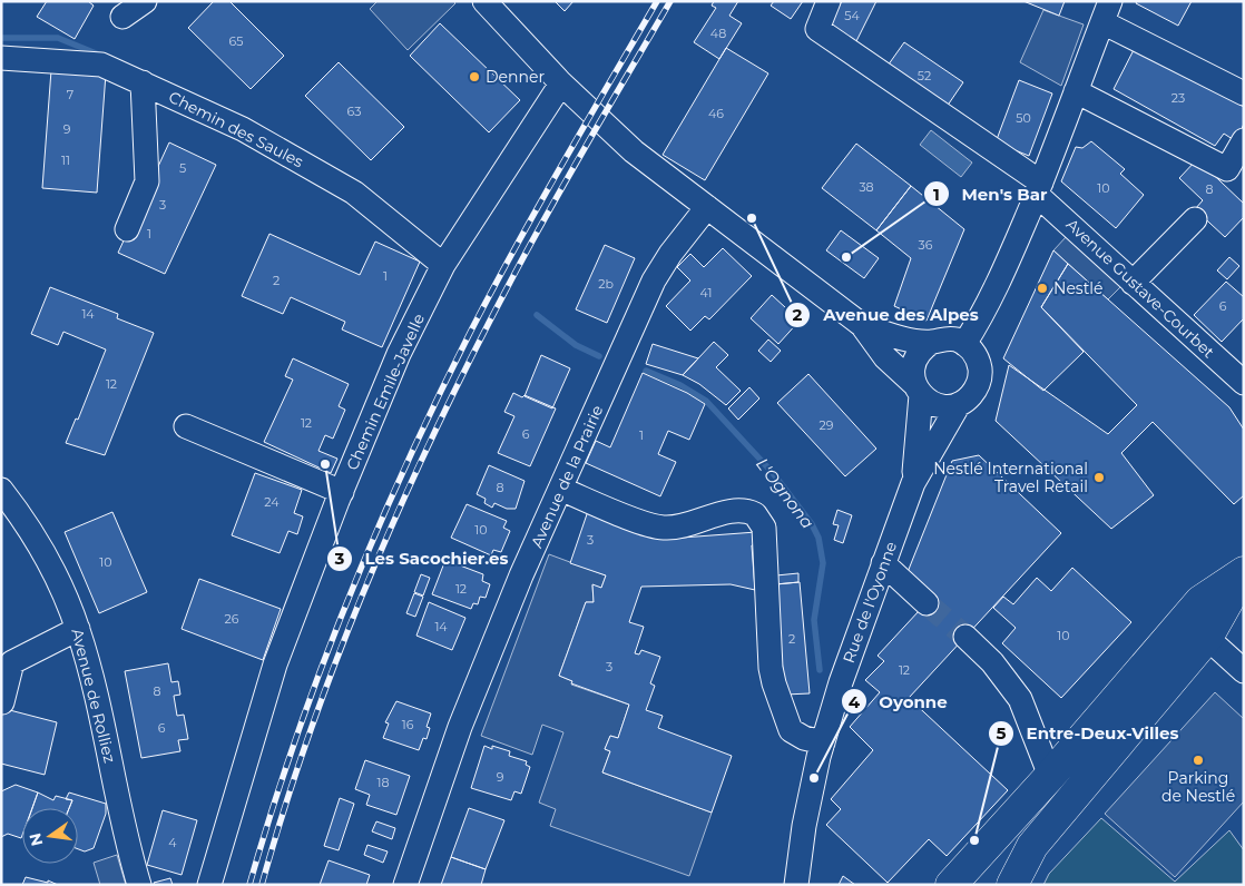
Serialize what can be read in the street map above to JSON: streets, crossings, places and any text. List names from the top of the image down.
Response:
{
  "streets": {
    "street": [
      "Chemin des Saules",
      "Avenue Gustave-Courbet",
      "Chemin Emile-Javelle",
      "Avenue de la Prairie",
      "Rue de l'Oyonne",
      "Avenue de Rolliez"
    ]
  },
  "crossings": [
    ["Chemin des Saules", "Chemin Emile-Javelle"]
  ],
  "water": ["L'Ognona"],
  "places": [
    "Denner",
    "Avenue des Alpes",
    "Men's Bar",
    "Nestlé",
    "Les Sacochier.es",
    "Nestlé International Travel Retail",
    "Parking de Nestlé",
    "Oyonne",
    "Entre-Deux-Villes"
  ],
  "house_numbers": [
    "54",
    "48",
    "65",
    "52",
    "7",
    "23",
    "63",
    "46",
    "50",
    "9",
    "11",
    "5",
    "38",
    "10",
    "8",
    "3",
    "1",
    "36",
    "1",
    "2",
    "2b",
    "41",
    "6",
    "14",
    "12",
    "12",
    "29",
    "6",
    "1",
    "8",
    "24",
    "10",
    "3",
    "10",
    "12",
    "26",
    "14",
    "10",
    "2",
    "3",
    "12",
    "8",
    "16",
    "6",
    "9",
    "18",
    "4"
  ],
  "north": "left"
}
